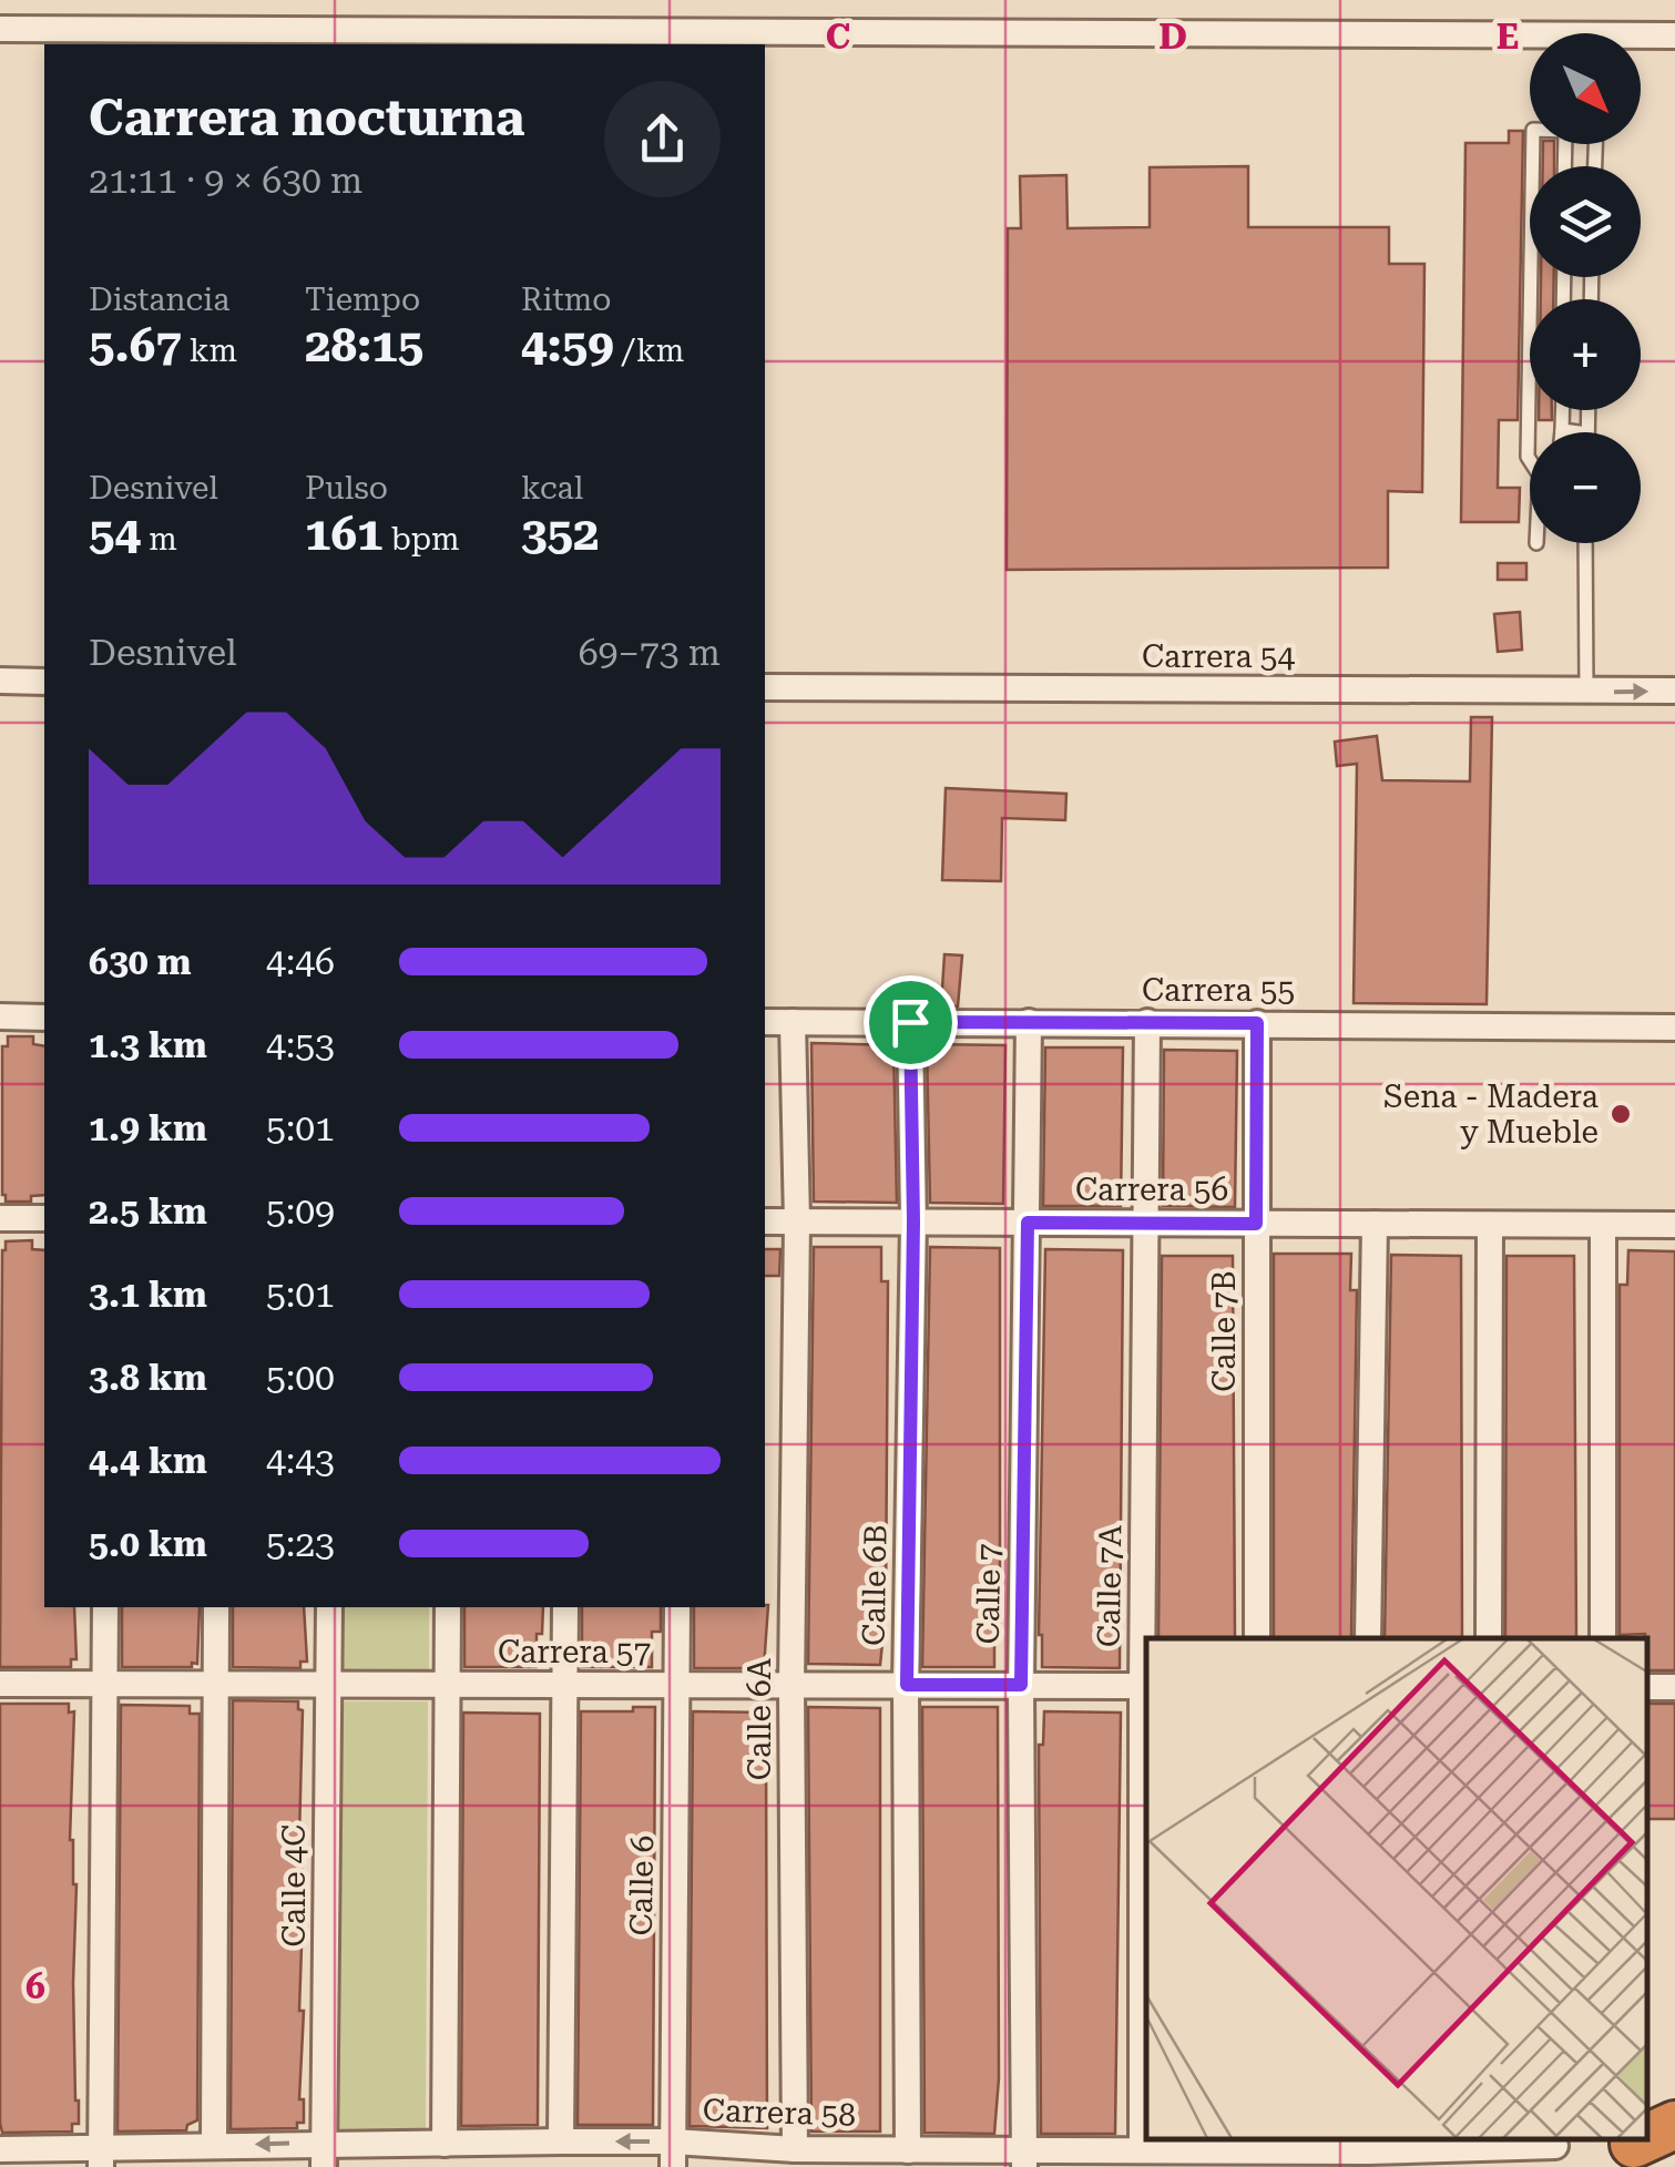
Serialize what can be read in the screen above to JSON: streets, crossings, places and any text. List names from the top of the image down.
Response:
{
  "streets": {
    "street": [
      "Carrera 54",
      "Carrera 55",
      "Carrera 56",
      "Calle 7B",
      "Calle 6B",
      "Calle 7A",
      "Calle 7",
      "Carrera 57",
      "Calle 6A",
      "Calle 4C",
      "Calle 6",
      "Carrera 58"
    ]
  },
  "crossings": [
    ["Carrera 55", "Calle 7B"],
    ["Carrera 55", "Calle 6B"],
    ["Carrera 55", "Calle 7A"],
    ["Carrera 55", "Calle 7"],
    ["Carrera 55", "Calle 6A"],
    ["Carrera 56", "Calle 7B"],
    ["Carrera 56", "Calle 6B"],
    ["Carrera 56", "Calle 7A"],
    ["Carrera 56", "Calle 7"],
    ["Carrera 56", "Calle 6A"],
    ["Calle 6B", "Carrera 57"],
    ["Calle 6B", "Carrera 58"],
    ["Calle 7A", "Carrera 57"],
    ["Calle 7A", "Carrera 58"],
    ["Calle 7", "Carrera 57"],
    ["Calle 7", "Carrera 58"],
    ["Carrera 57", "Calle 6A"],
    ["Carrera 57", "Calle 4C"],
    ["Carrera 57", "Calle 6"],
    ["Calle 6A", "Carrera 58"],
    ["Calle 4C", "Carrera 58"],
    ["Calle 6", "Carrera 58"]
  ],
  "places": ["Sena - Madera y Mueble"],
  "north": "bottom right",
  "page": {
    "map_buttons": ["+", "−"],
    "heading": ["Carrera nocturna", "21:11 · 9 × 630 m"],
    "stats": [
      ["Distancia", "5.67 km"],
      ["Tiempo", "28:15"],
      ["Ritmo", "4:59 /km"],
      ["Desnivel", "54 m"],
      ["Pulso", "161 bpm"],
      ["kcal", "352"]
    ],
    "chart": ["Desnivel", "69–73 m"],
    "list": [
      {
        "name": "630 m",
        "note": "4:46"
      },
      {
        "name": "1.3 km",
        "note": "4:53"
      },
      {
        "name": "1.9 km",
        "note": "5:01"
      },
      {
        "name": "2.5 km",
        "note": "5:09"
      },
      {
        "name": "3.1 km",
        "note": "5:01"
      },
      {
        "name": "3.8 km",
        "note": "5:00"
      },
      {
        "name": "4.4 km",
        "note": "4:43"
      },
      {
        "name": "5.0 km",
        "note": "5:23"
      }
    ]
  },
  "grid": {
    "columns": ["C", "D", "E"],
    "rows": ["6"]
  }
}
